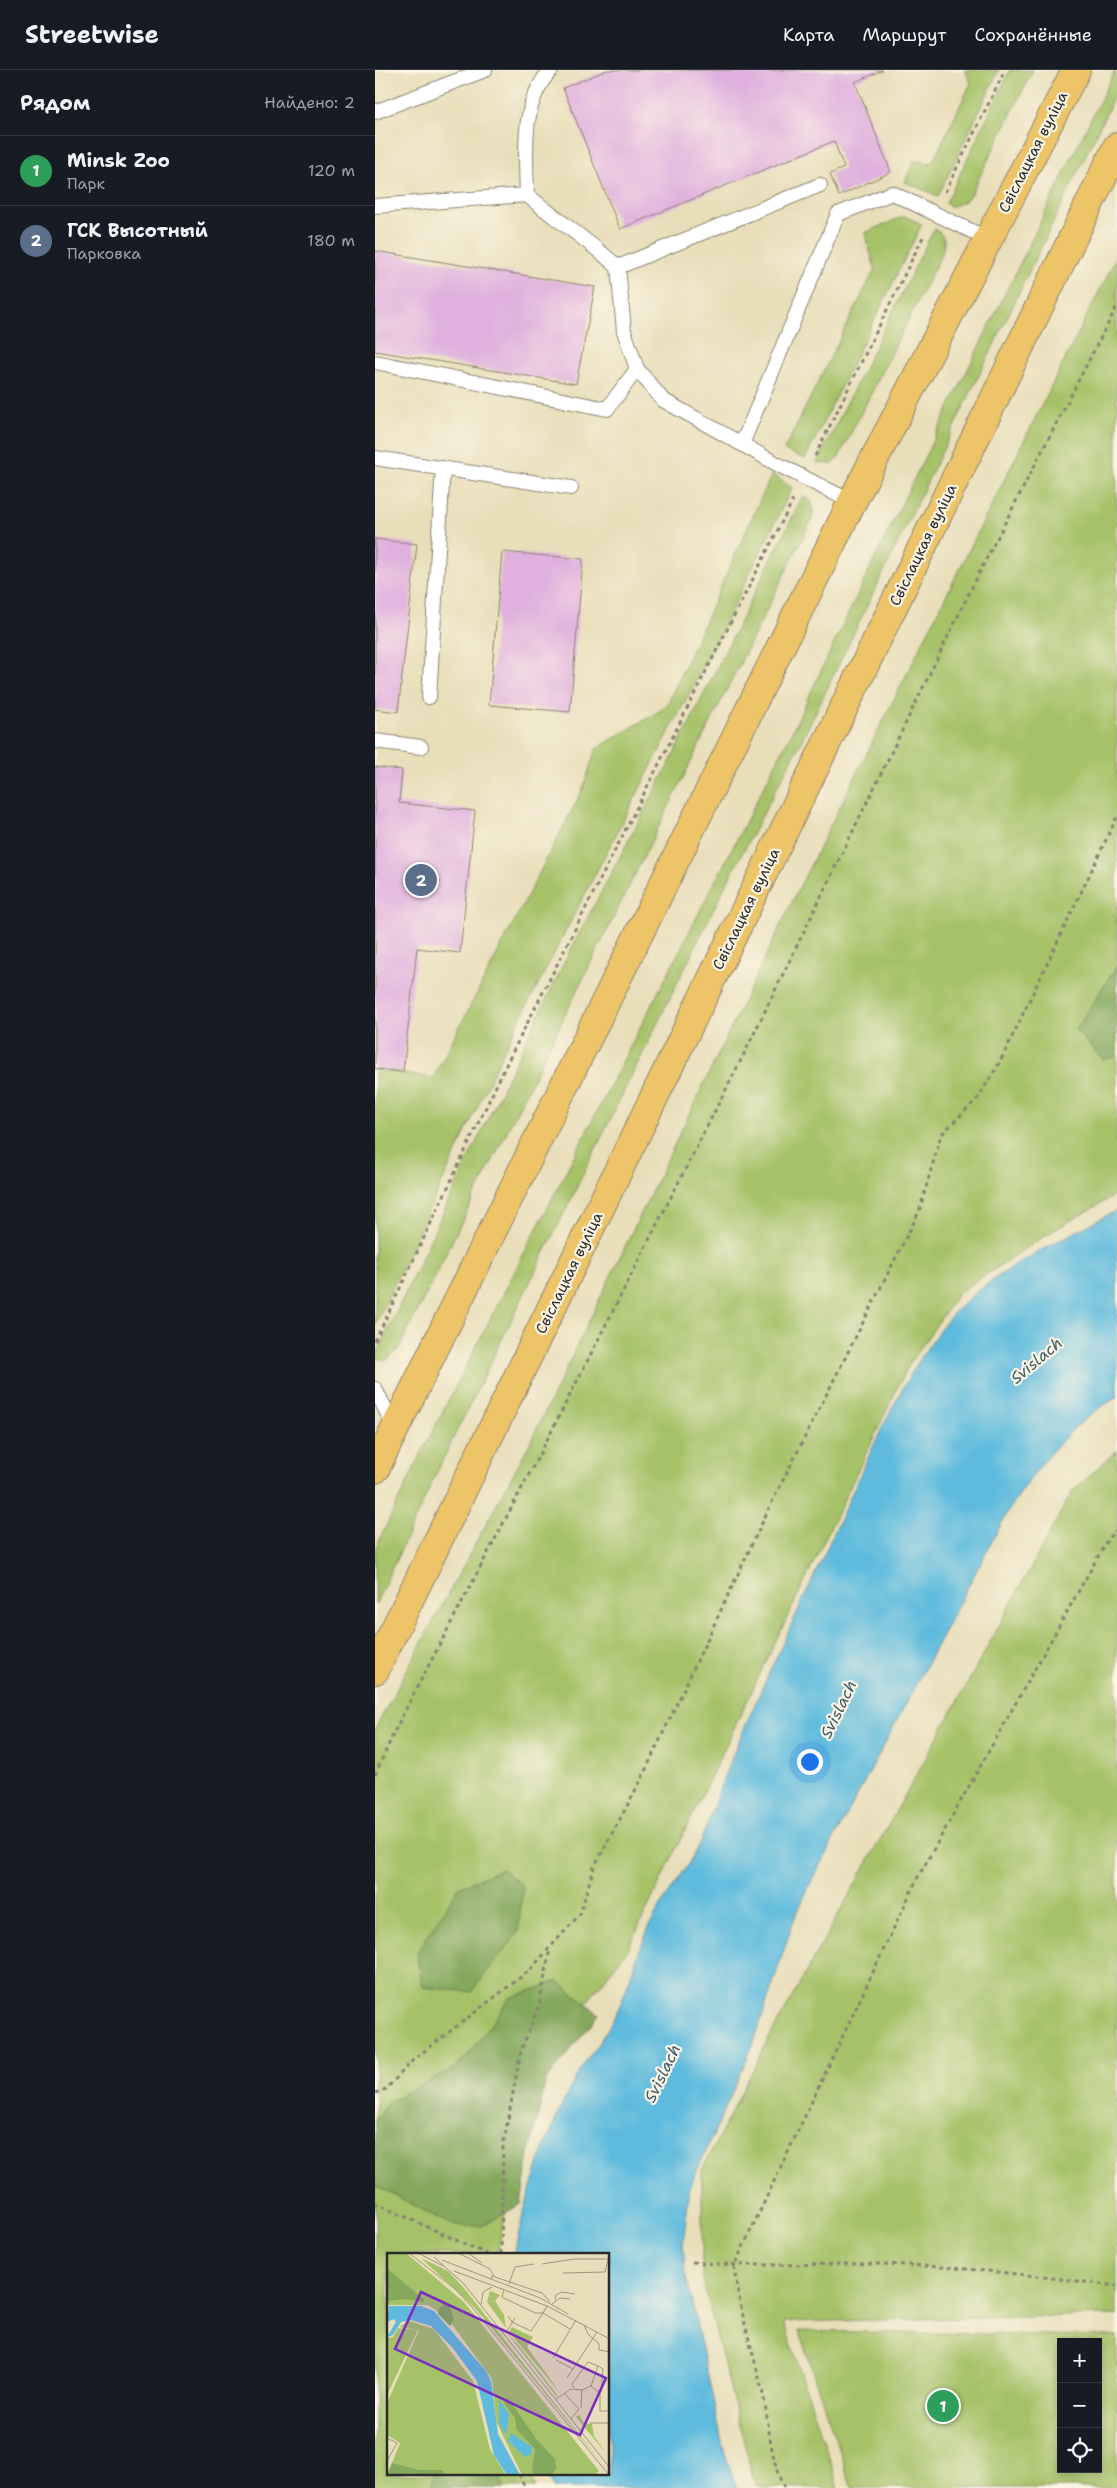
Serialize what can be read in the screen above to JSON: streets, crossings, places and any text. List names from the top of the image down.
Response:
{
  "streets": {
    "main road": ["Свіслацкая вуліца"]
  },
  "water": ["Svislach"],
  "page": {
    "header": "Streetwise",
    "nav": ["Карта", "Маршрут", "Сохранённые"],
    "heading": ["Рядом", "Найдено: 2"],
    "list": [
      {
        "mark": "1",
        "name": "Minsk Zoo",
        "note": "Парк",
        "value": "120 m"
      },
      {
        "mark": "2",
        "name": "ГСК Высотный",
        "note": "Парковка",
        "value": "180 m"
      }
    ],
    "pins": ["2", "1"],
    "map_buttons": ["+", "−"]
  }
}
